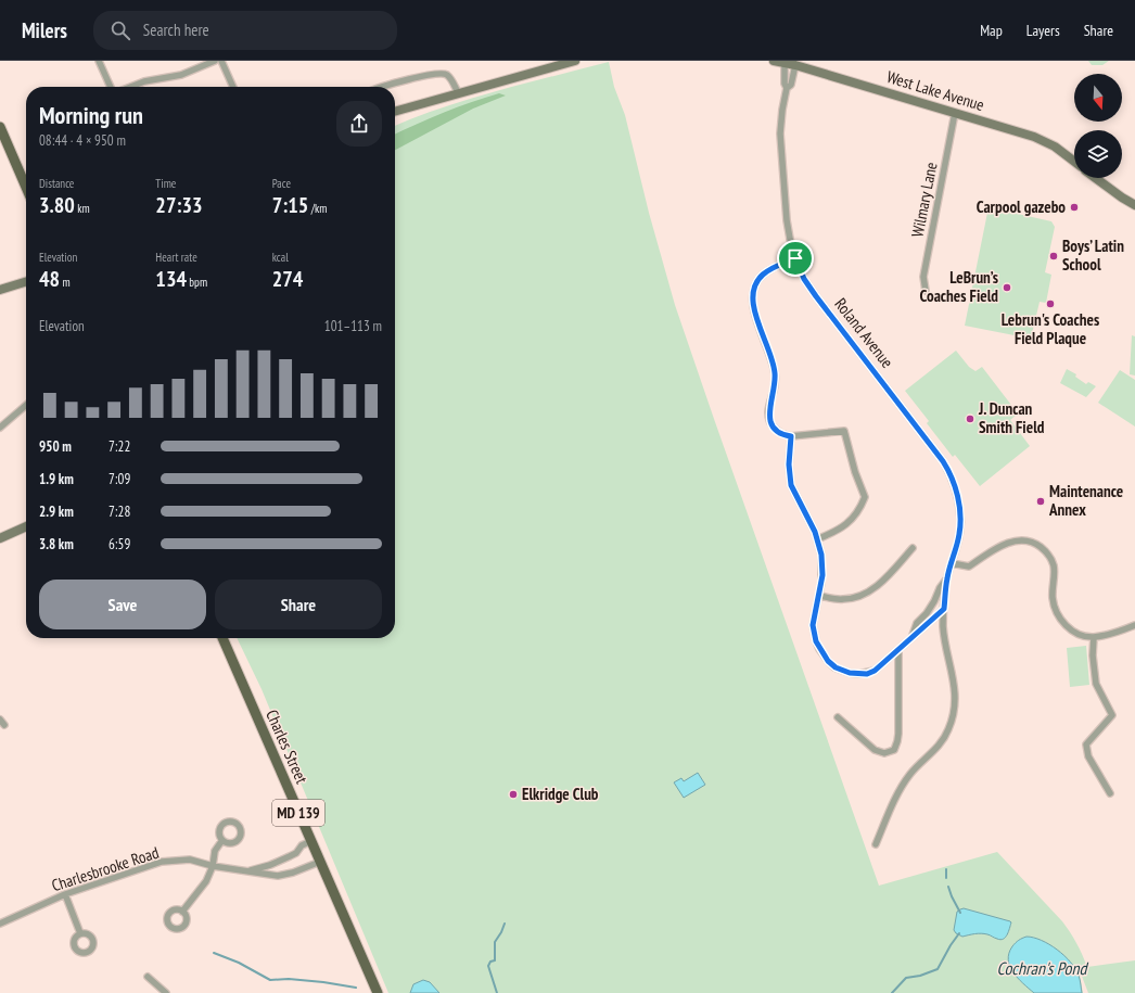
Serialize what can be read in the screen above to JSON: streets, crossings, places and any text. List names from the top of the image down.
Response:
{
  "streets": {
    "main road": ["Charles Street", "MD 139"],
    "street": [
      "West Lake Avenue",
      "Wilmary Lane",
      "Roland Avenue",
      "Charlesbrooke Road"
    ]
  },
  "crossings": [
    ["West Lake Avenue", "Wilmary Lane"],
    ["West Lake Avenue", "Roland Avenue"],
    ["Charles Street", "Charlesbrooke Road"]
  ],
  "water": ["Cochran's Pond"],
  "places": [
    "Carpool gazebo",
    "Boys’ Latin School",
    "LeBrun’s Coaches Field",
    "Lebrun's Coaches Field Plaque",
    "J. Duncan Smith Field",
    "Maintenance Annex",
    "Elkridge Club"
  ],
  "north": "bottom",
  "page": {
    "header": "Milers",
    "search": "Search here",
    "nav": ["Map", "Layers", "Share"],
    "heading": ["Morning run", "08:44 · 4 × 950 m"],
    "stats": [
      ["Distance", "3.80 km"],
      ["Time", "27:33"],
      ["Pace", "7:15 /km"],
      ["Elevation", "48 m"],
      ["Heart rate", "134 bpm"],
      ["kcal", "274"]
    ],
    "chart": ["Elevation", "101–113 m"],
    "list": [
      {
        "name": "950 m",
        "note": "7:22"
      },
      {
        "name": "1.9 km",
        "note": "7:09"
      },
      {
        "name": "2.9 km",
        "note": "7:28"
      },
      {
        "name": "3.8 km",
        "note": "6:59"
      }
    ],
    "buttons": ["Save", "Share"]
  }
}
